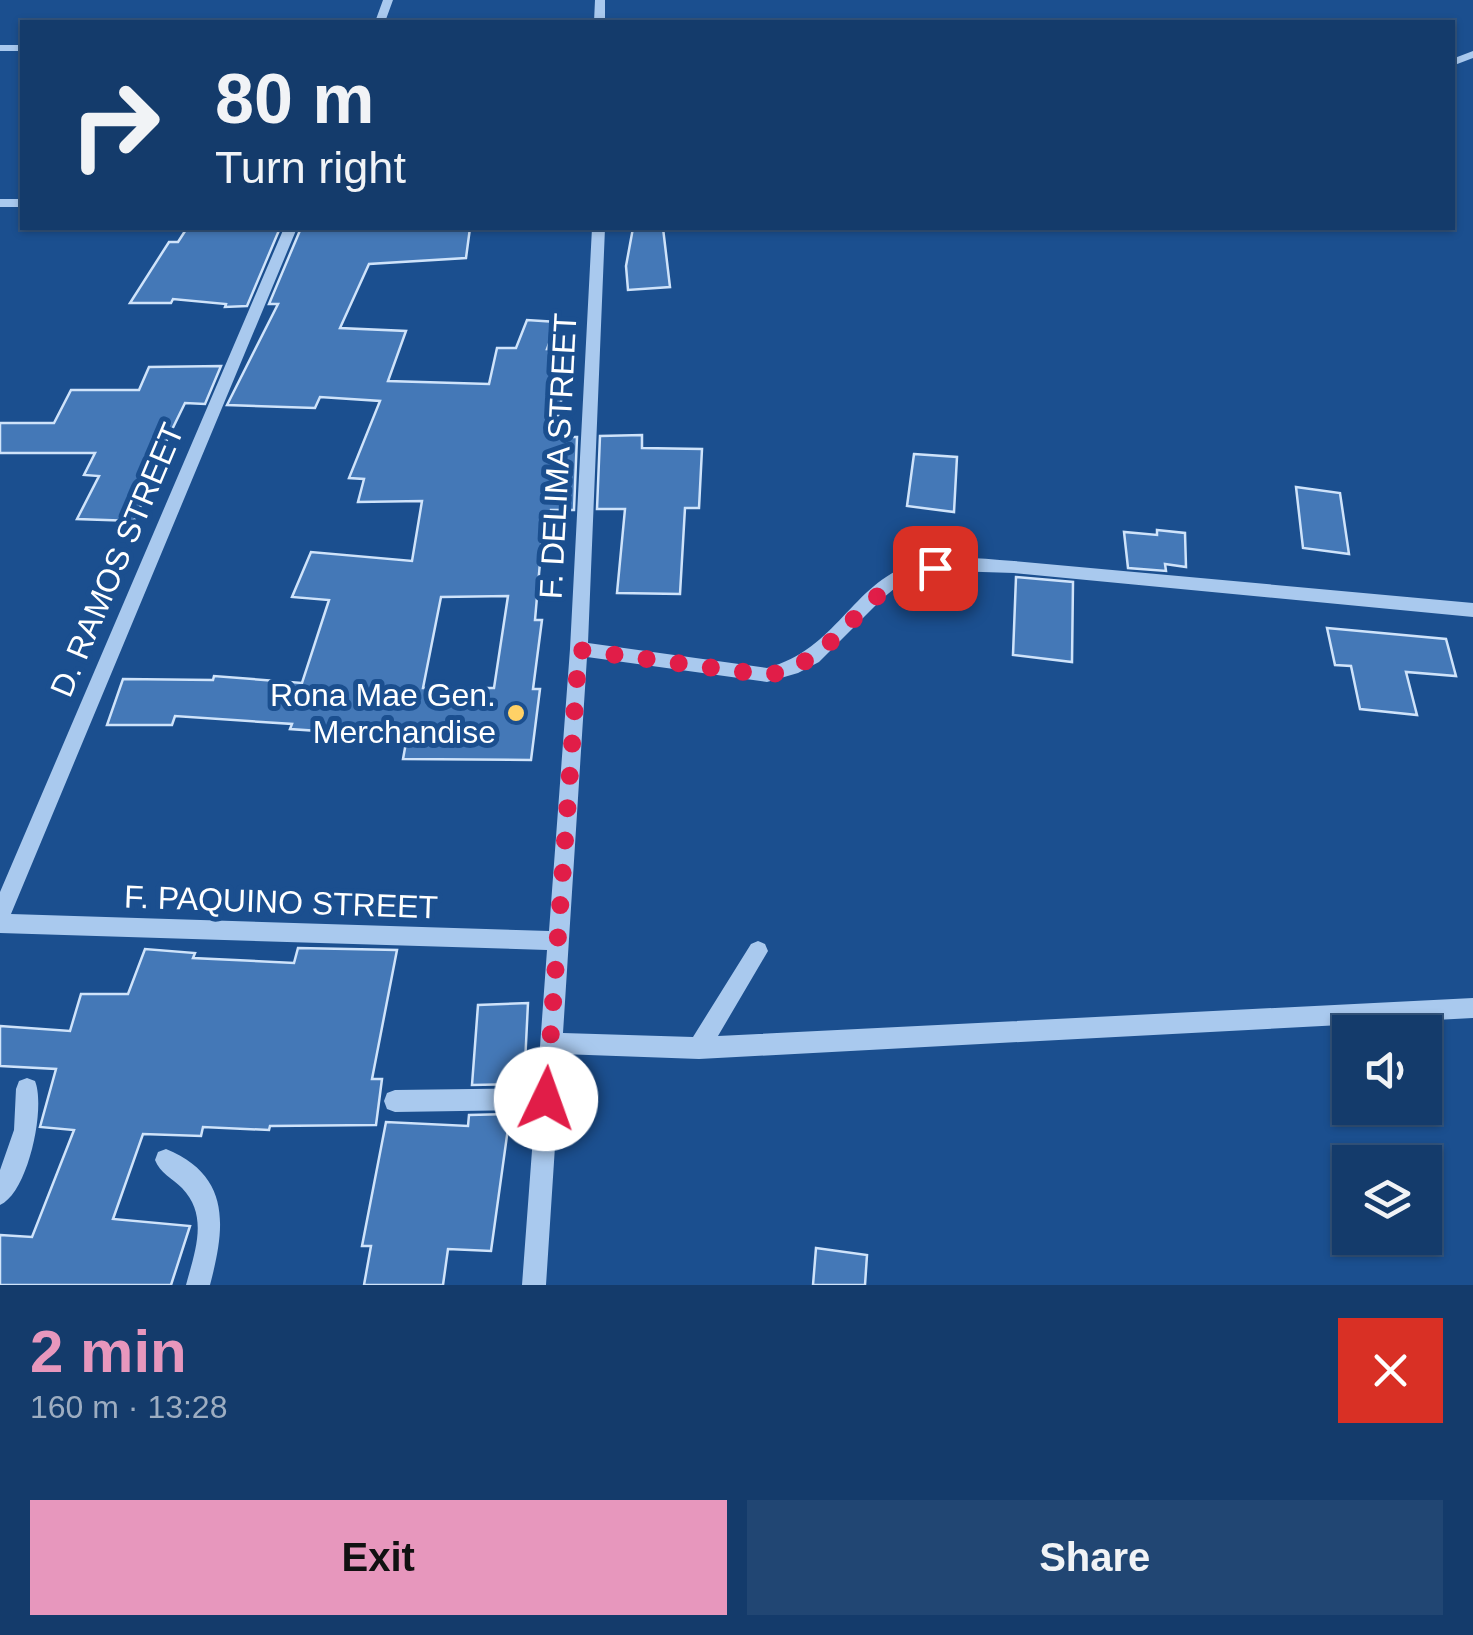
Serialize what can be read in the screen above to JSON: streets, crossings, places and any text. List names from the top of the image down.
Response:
{
  "streets": {
    "street": ["F. DELIMA STREET", "D. RAMOS STREET", "F. PAQUINO STREET"]
  },
  "crossings": [
    ["F. DELIMA STREET", "F. PAQUINO STREET"],
    ["D. RAMOS STREET", "F. PAQUINO STREET"]
  ],
  "places": ["Rona Mae Gen. Merchandise"],
  "page": {
    "turn": ["80 m", "Turn right"],
    "heading": ["2 min", "160 m · 13:28"],
    "buttons": ["Exit", "Share"]
  }
}
